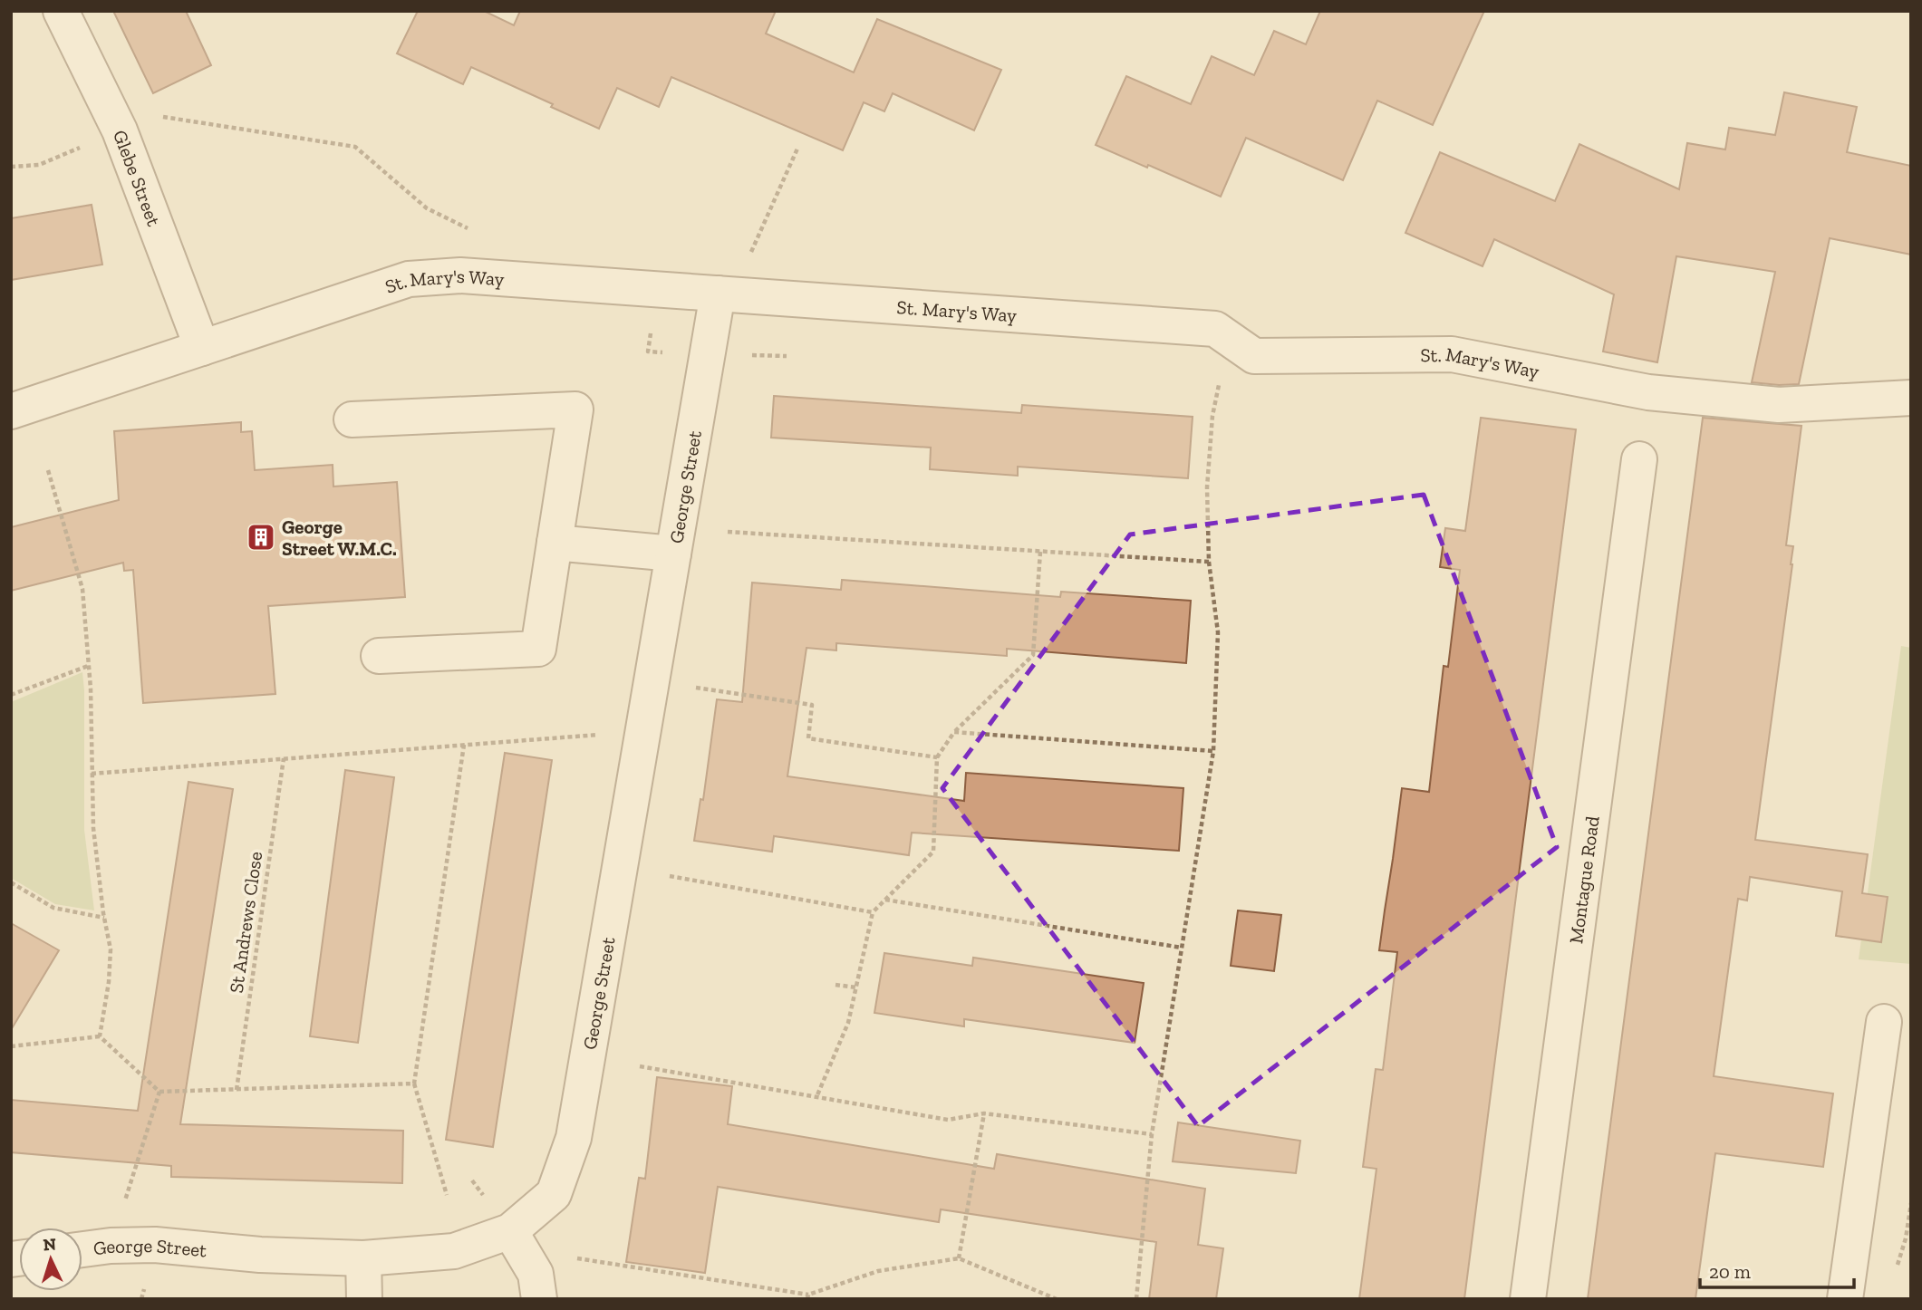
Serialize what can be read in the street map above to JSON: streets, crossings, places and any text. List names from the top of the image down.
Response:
{
  "streets": {
    "street": [
      "Glebe Street",
      "St. Mary's Way",
      "George Street",
      "Montague Road"
    ],
    "path": ["St Andrews Close"]
  },
  "crossings": [
    ["Glebe Street", "St. Mary's Way"],
    ["St. Mary's Way", "George Street"]
  ],
  "places": {
    "building": ["George Street W.M.C."]
  },
  "scale_bar": "20 m",
  "north": "top"
}
